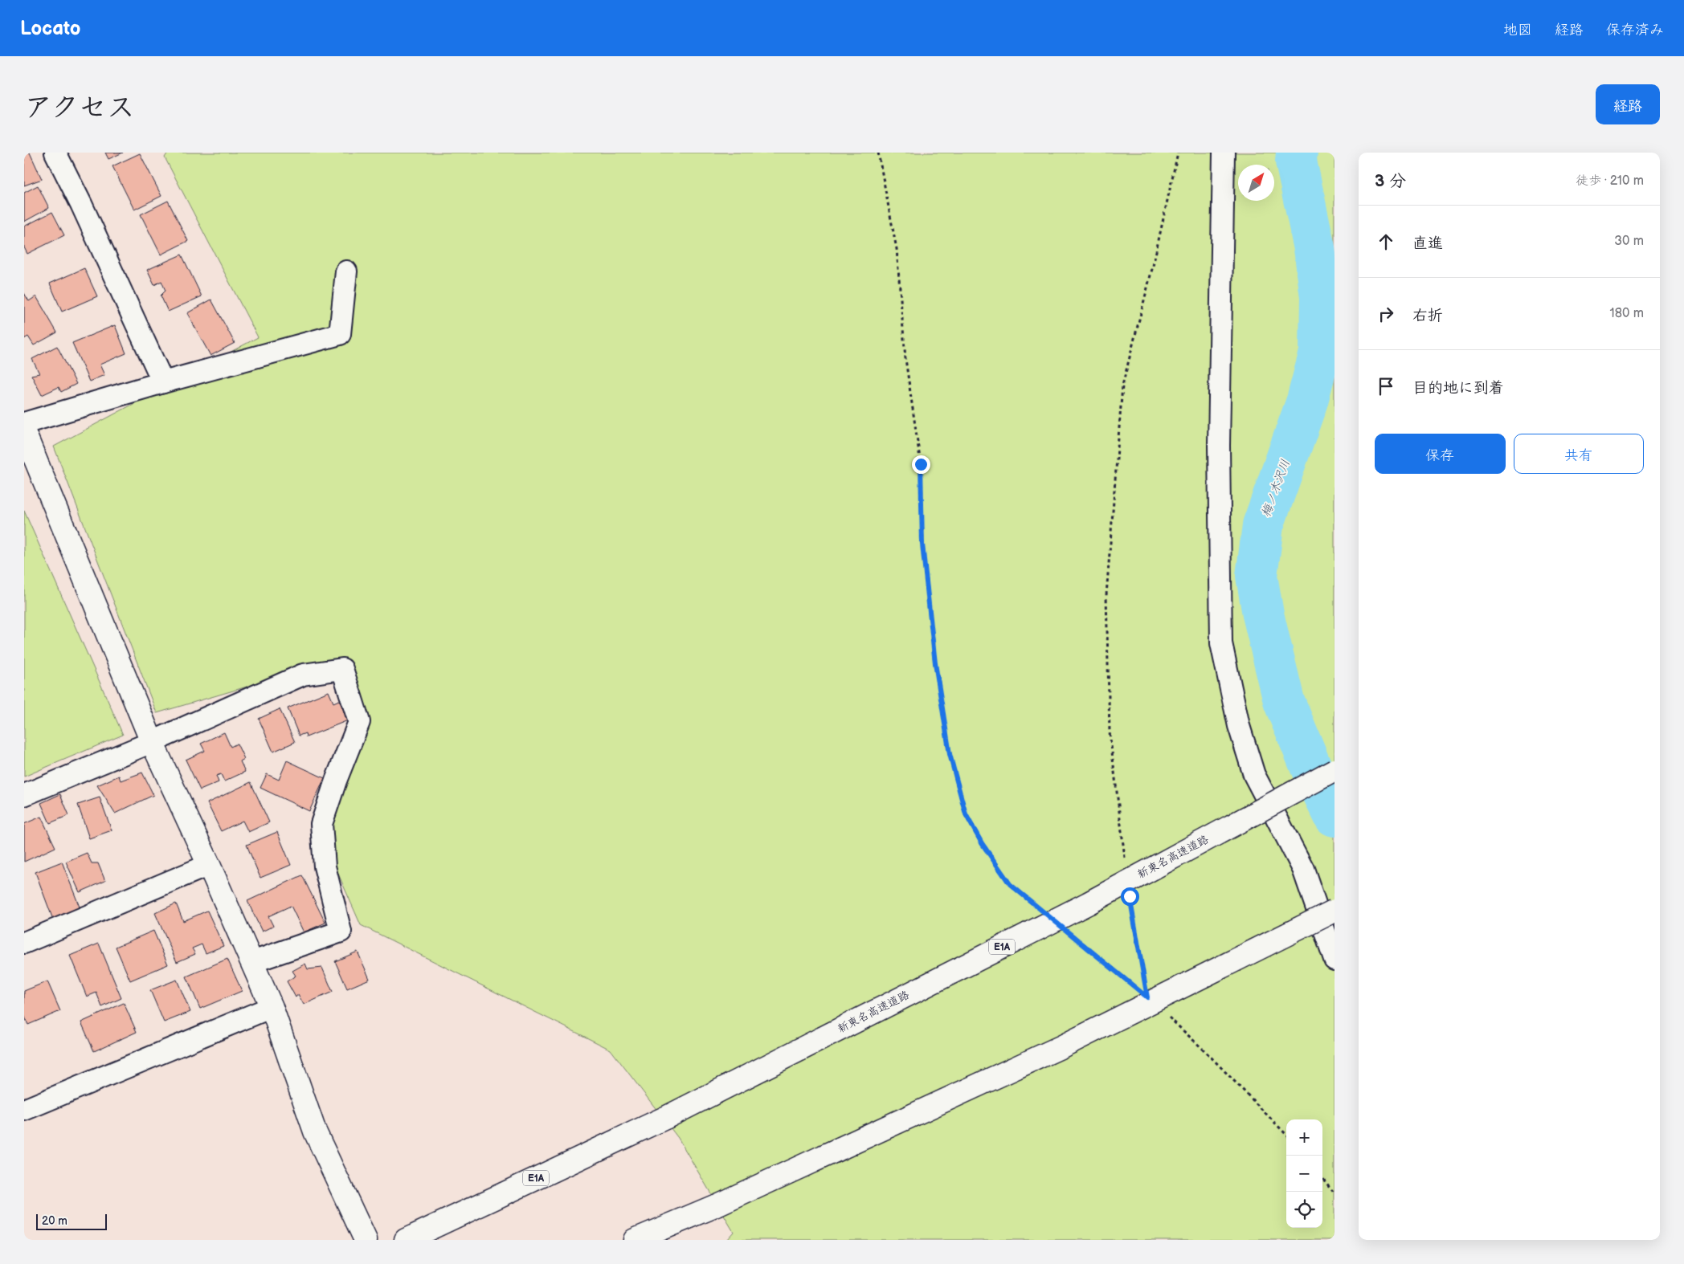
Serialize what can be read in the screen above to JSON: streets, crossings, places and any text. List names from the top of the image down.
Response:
{
  "streets": {
    "main road": ["新東名高速道路", "E1A"]
  },
  "water": ["梅ノ木沢川"],
  "scale_bar": "20 m",
  "north": "top right",
  "page": {
    "header": "Locato",
    "nav": ["地図", "経路", "保存済み"],
    "title": "アクセス",
    "buttons": [
      "経路",
      ["保存", "共有"]
    ],
    "heading": ["3 分", "徒歩 · 210 m"],
    "list": [
      ["直進", "30 m"],
      ["右折", "180 m"],
      "目的地に到着"
    ],
    "map_buttons": ["+", "−"],
    "scale": "20 m"
  }
}
